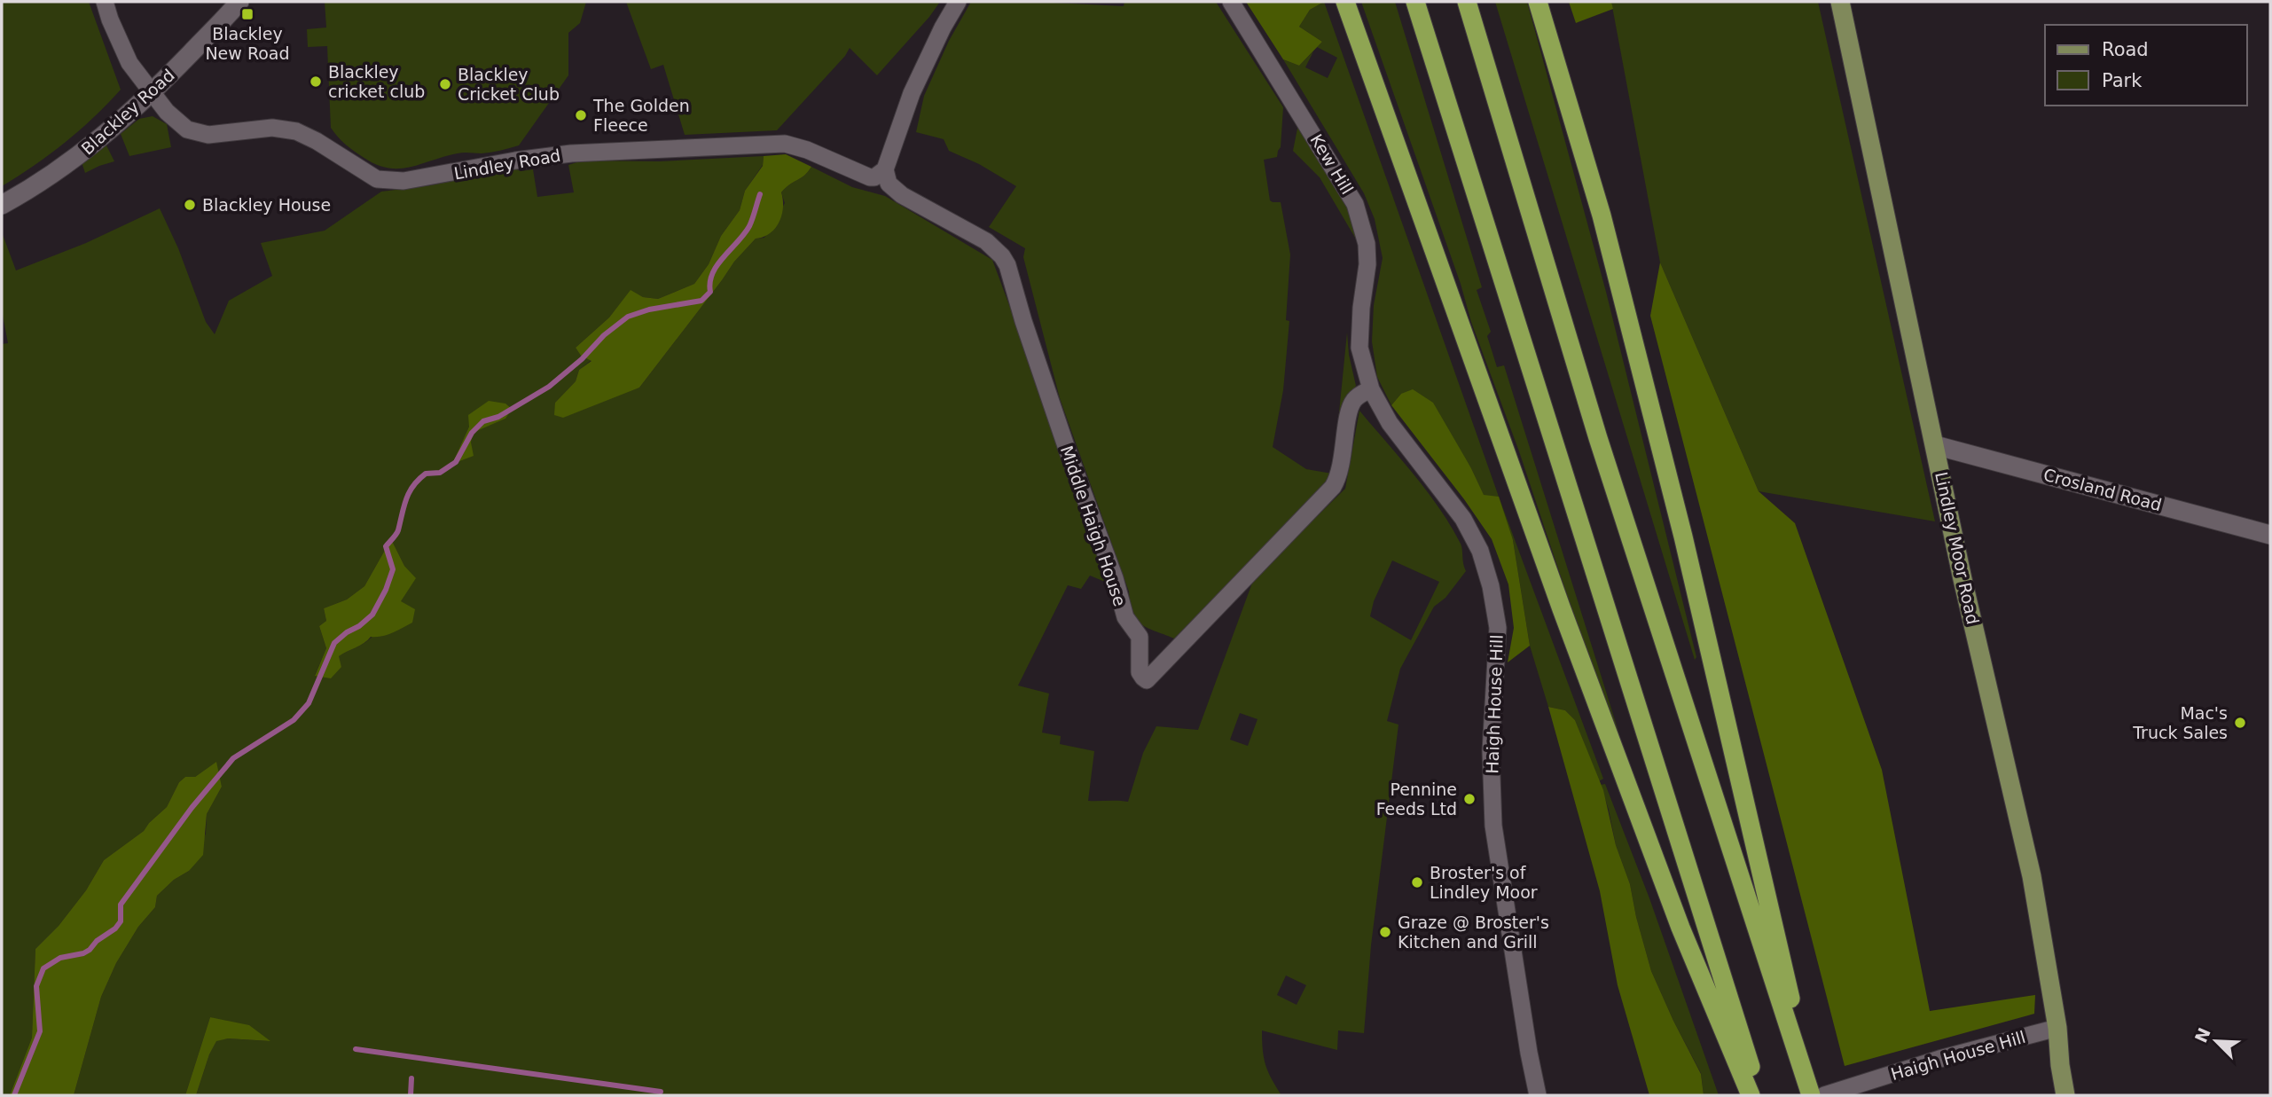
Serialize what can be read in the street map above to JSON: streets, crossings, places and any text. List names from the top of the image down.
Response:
{
  "streets": {
    "main road": ["Lindley Moor Road"],
    "street": [
      "Blackley Road",
      "Lindley Road",
      "Kew Hill",
      "Crosland Road",
      "Middle Haigh House",
      "Haigh House Hill"
    ]
  },
  "crossings": [
    ["Blackley Road", "Lindley Road"],
    ["Lindley Road", "Middle Haigh House"],
    ["Kew Hill", "Haigh House Hill"],
    ["Crosland Road", "Lindley Moor Road"],
    ["Middle Haigh House", "Haigh House Hill"],
    ["Lindley Moor Road", "Haigh House Hill"]
  ],
  "places": {
    "transit": ["Blackley New Road"],
    "other": [
      "Blackley cricket club",
      "Blackley Cricket Club",
      "The Golden Fleece",
      "Blackley House",
      "Mac's Truck Sales",
      "Pennine Feeds Ltd",
      "Broster's of Lindley Moor",
      "Graze @ Broster's Kitchen and Grill"
    ]
  },
  "legend": ["Road", "Park"],
  "north": "top left"
}
